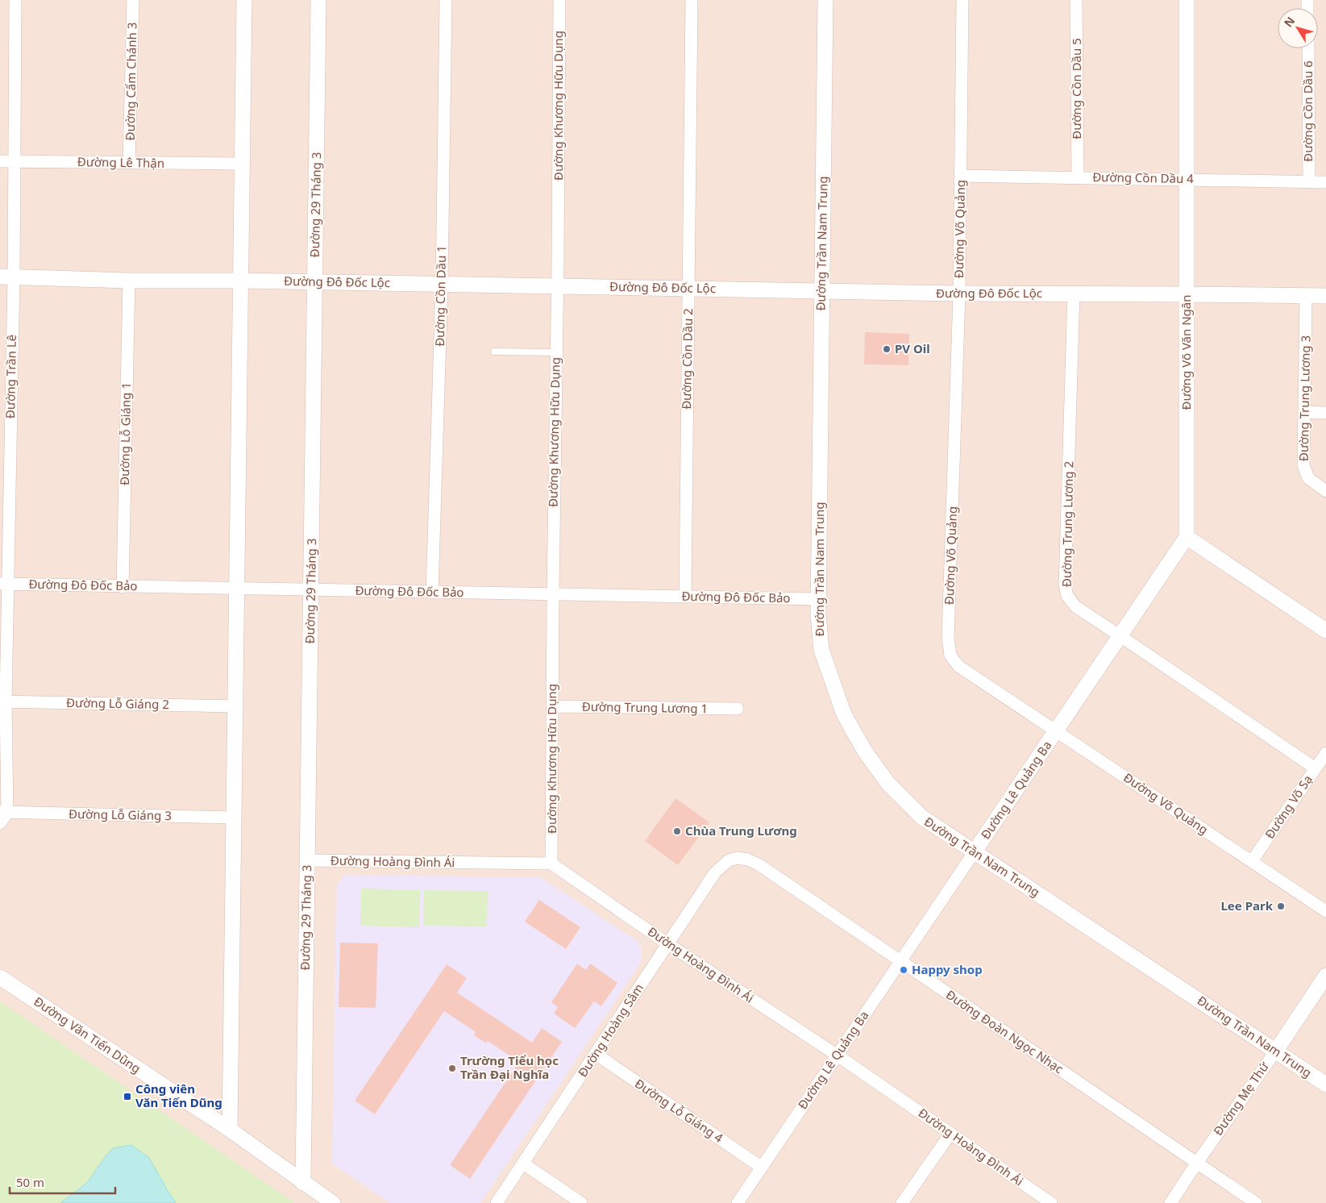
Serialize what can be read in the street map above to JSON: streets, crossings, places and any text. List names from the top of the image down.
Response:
{
  "streets": {
    "street": [
      "Đường Cẩm Chánh 3",
      "Đường Cồn Dầu 5",
      "Đường Khương Hữu Dụng",
      "Đường Cồn Dầu 6",
      "Đường Lê Thận",
      "Đường Cồn Dầu 4",
      "Đường 29 Tháng 3",
      "Đường Võ Quảng",
      "Đường Trần Nam Trung",
      "Đường Đô Đốc Lộc",
      "Đường Cồn Dầu 1",
      "Đường Võ Văn Ngân",
      "Đường Cồn Dầu 2",
      "Đường Trần Lê",
      "Đường Trung Lương 3",
      "Đường Lỗ Giáng 1",
      "Đường Trung Lương 2",
      "Đường Đô Đốc Bảo",
      "Đường Lỗ Giáng 2",
      "Đường Trung Lương 1",
      "Đường Lê Quảng Ba",
      "Đường Võ Sạ",
      "Đường Lỗ Giáng 3",
      "Đường Hoàng Đình Ái",
      "Đường Hoàng Sâm",
      "Đường Đoàn Ngọc Nhạc",
      "Đường Văn Tiến Dũng",
      "Đường Mẹ Thứ",
      "Đường Lỗ Giáng 4"
    ]
  },
  "crossings": [
    ["Đường Cẩm Chánh 3", "Đường Lê Thận"],
    ["Đường Cồn Dầu 5", "Đường Cồn Dầu 4"],
    ["Đường Khương Hữu Dụng", "Đường Đô Đốc Lộc"],
    ["Đường Khương Hữu Dụng", "Đường Đô Đốc Bảo"],
    ["Đường Khương Hữu Dụng", "Đường Trung Lương 1"],
    ["Đường Khương Hữu Dụng", "Đường Hoàng Đình Ái"],
    ["Đường Cồn Dầu 6", "Đường Cồn Dầu 4"],
    ["Đường Lê Thận", "Đường Trần Lê"],
    ["Đường Cồn Dầu 4", "Đường Võ Quảng"],
    ["Đường Cồn Dầu 4", "Đường Võ Văn Ngân"],
    ["Đường 29 Tháng 3", "Đường Đô Đốc Lộc"],
    ["Đường 29 Tháng 3", "Đường Đô Đốc Bảo"],
    ["Đường 29 Tháng 3", "Đường Hoàng Đình Ái"],
    ["Đường 29 Tháng 3", "Đường Văn Tiến Dũng"],
    ["Đường Võ Quảng", "Đường Đô Đốc Lộc"],
    ["Đường Võ Quảng", "Đường Lê Quảng Ba"],
    ["Đường Võ Quảng", "Đường Võ Sạ"],
    ["Đường Trần Nam Trung", "Đường Đô Đốc Lộc"],
    ["Đường Trần Nam Trung", "Đường Đô Đốc Bảo"],
    ["Đường Trần Nam Trung", "Đường Lê Quảng Ba"],
    ["Đường Trần Nam Trung", "Đường Mẹ Thứ"],
    ["Đường Đô Đốc Lộc", "Đường Cồn Dầu 1"],
    ["Đường Đô Đốc Lộc", "Đường Võ Văn Ngân"],
    ["Đường Đô Đốc Lộc", "Đường Cồn Dầu 2"],
    ["Đường Đô Đốc Lộc", "Đường Trần Lê"],
    ["Đường Đô Đốc Lộc", "Đường Trung Lương 3"],
    ["Đường Đô Đốc Lộc", "Đường Lỗ Giáng 1"],
    ["Đường Đô Đốc Lộc", "Đường Trung Lương 2"],
    ["Đường Cồn Dầu 1", "Đường Đô Đốc Bảo"],
    ["Đường Võ Văn Ngân", "Đường Lê Quảng Ba"],
    ["Đường Cồn Dầu 2", "Đường Đô Đốc Bảo"],
    ["Đường Trần Lê", "Đường Đô Đốc Bảo"],
    ["Đường Trần Lê", "Đường Lỗ Giáng 2"],
    ["Đường Trần Lê", "Đường Lỗ Giáng 3"],
    ["Đường Lỗ Giáng 1", "Đường Đô Đốc Bảo"],
    ["Đường Trung Lương 2", "Đường Lê Quảng Ba"],
    ["Đường Trung Lương 2", "Đường Võ Sạ"],
    ["Đường Lê Quảng Ba", "Đường Hoàng Đình Ái"],
    ["Đường Lê Quảng Ba", "Đường Đoàn Ngọc Nhạc"],
    ["Đường Lê Quảng Ba", "Đường Lỗ Giáng 4"],
    ["Đường Hoàng Đình Ái", "Đường Hoàng Sâm"],
    ["Đường Hoàng Sâm", "Đường Đoàn Ngọc Nhạc"],
    ["Đường Hoàng Sâm", "Đường Lỗ Giáng 4"],
    ["Đường Đoàn Ngọc Nhạc", "Đường Mẹ Thứ"]
  ],
  "places": {
    "other": [
      "PV Oil",
      "Chùa Trung Lương",
      "Lee Park",
      "Happy shop",
      "Trường Tiểu học Trần Đại Nghĩa"
    ],
    "transit": ["Công viên Văn Tiến Dũng"]
  },
  "scale_bar": "50 m",
  "north": "top left"
}
